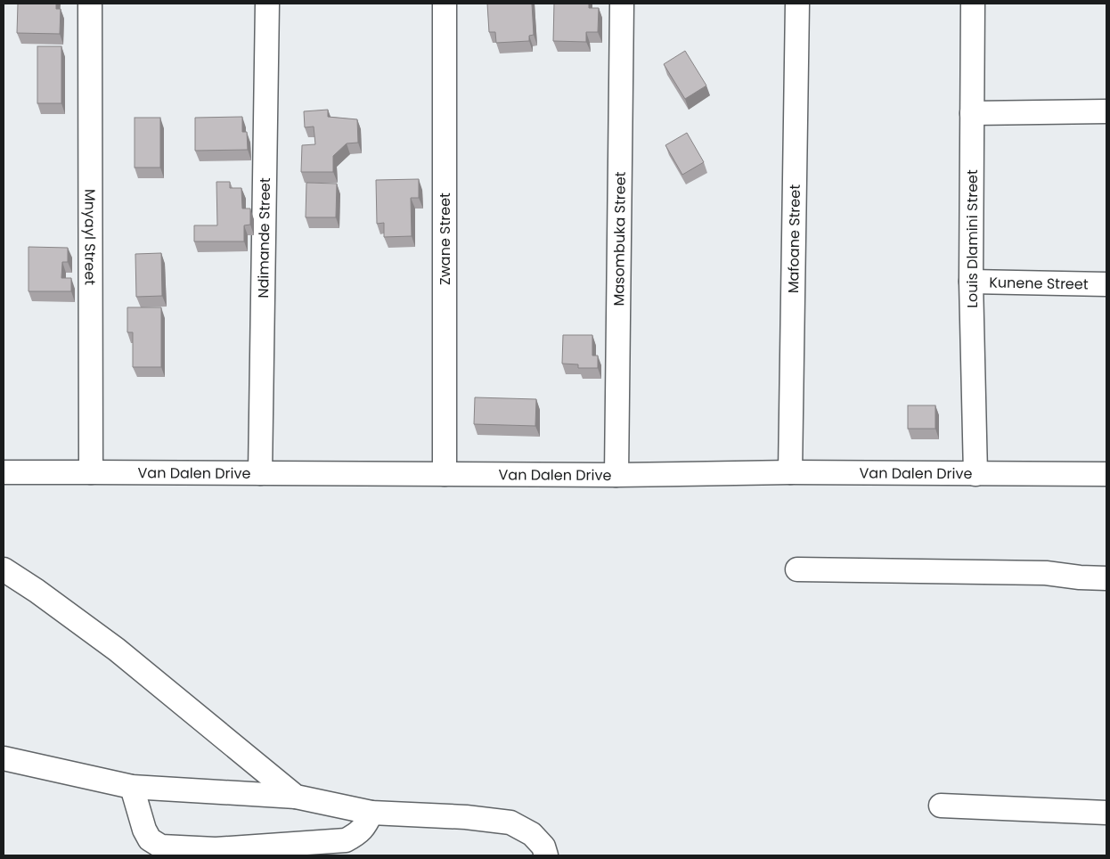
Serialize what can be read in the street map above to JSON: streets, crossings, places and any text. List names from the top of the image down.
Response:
{
  "streets": {
    "street": [
      "Mnyayl Street",
      "Ndimande Street",
      "Mafoane Street",
      "Zwane Street",
      "Masombuka Street",
      "Louis Dlamini Street",
      "Kunene Street",
      "Van Dalen Drive"
    ]
  },
  "crossings": [
    ["Mnyayl Street", "Van Dalen Drive"],
    ["Ndimande Street", "Van Dalen Drive"],
    ["Mafoane Street", "Van Dalen Drive"],
    ["Zwane Street", "Van Dalen Drive"],
    ["Masombuka Street", "Van Dalen Drive"],
    ["Louis Dlamini Street", "Kunene Street"],
    ["Louis Dlamini Street", "Van Dalen Drive"]
  ]
}
